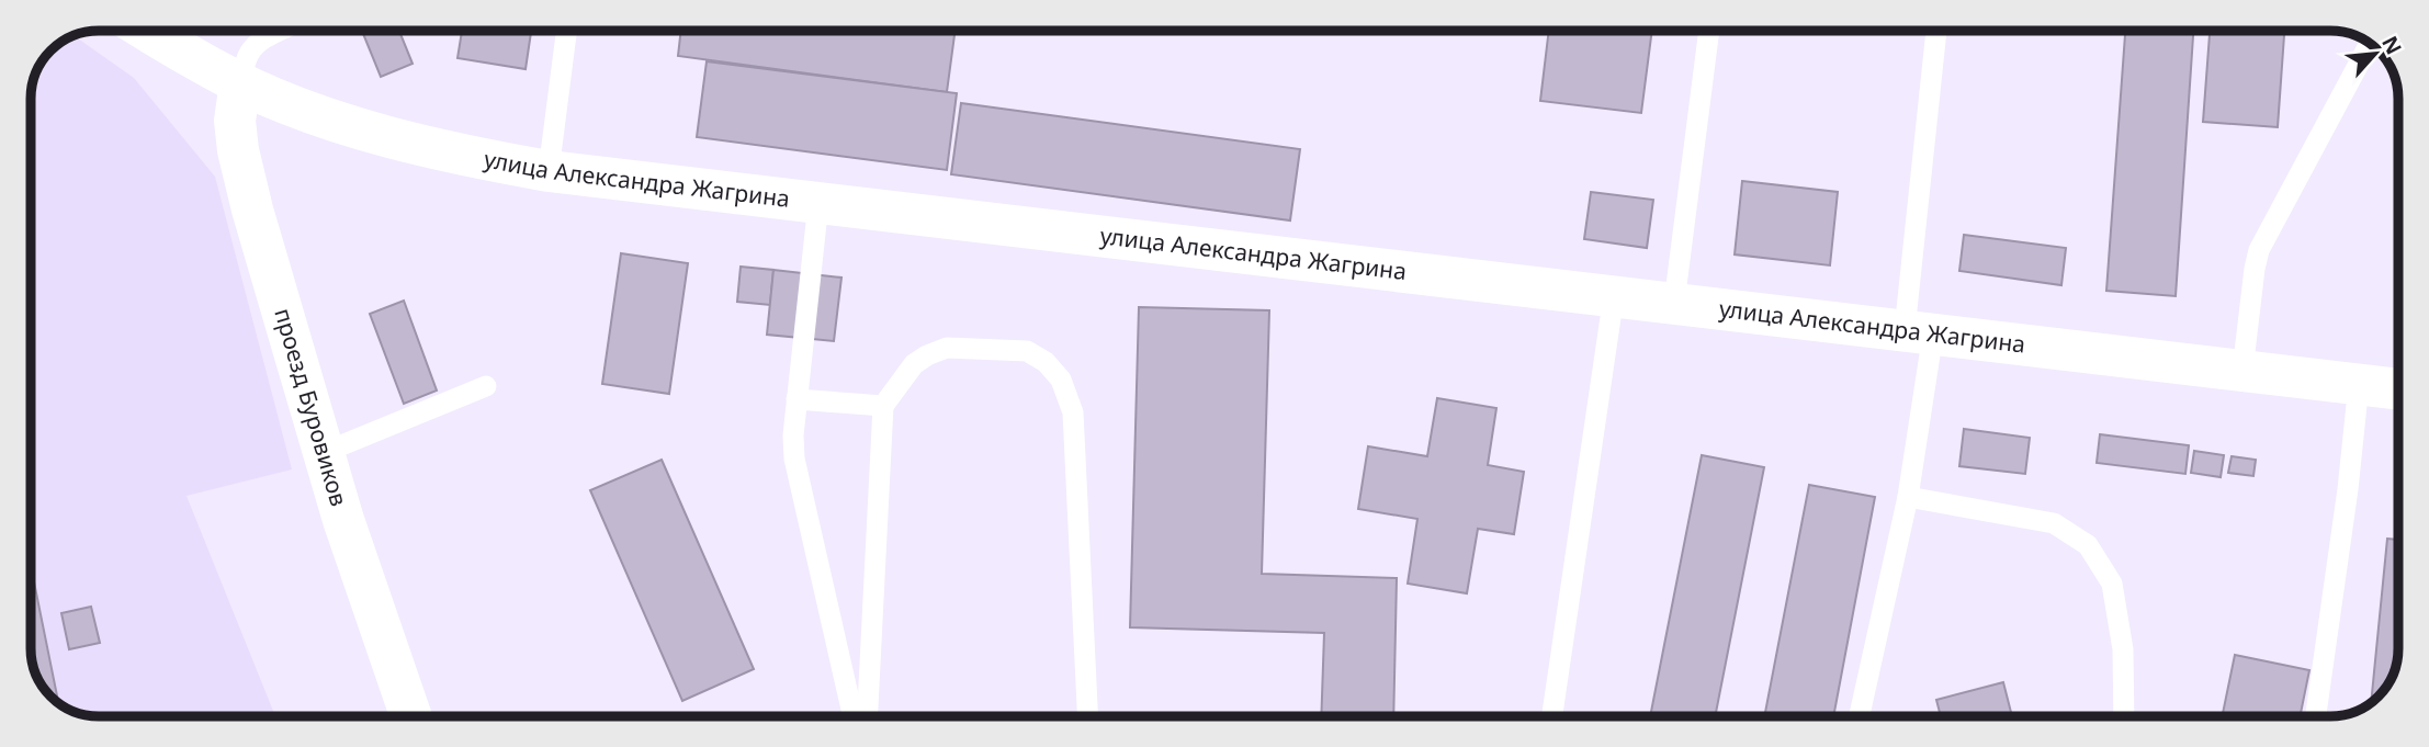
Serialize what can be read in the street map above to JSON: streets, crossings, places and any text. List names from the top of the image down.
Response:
{
  "streets": {
    "street": ["улица Александра Жагрина", "проезд Буровиков"]
  },
  "crossings": [
    ["улица Александра Жагрина", "проезд Буровиков"]
  ],
  "north": "top right"
}
